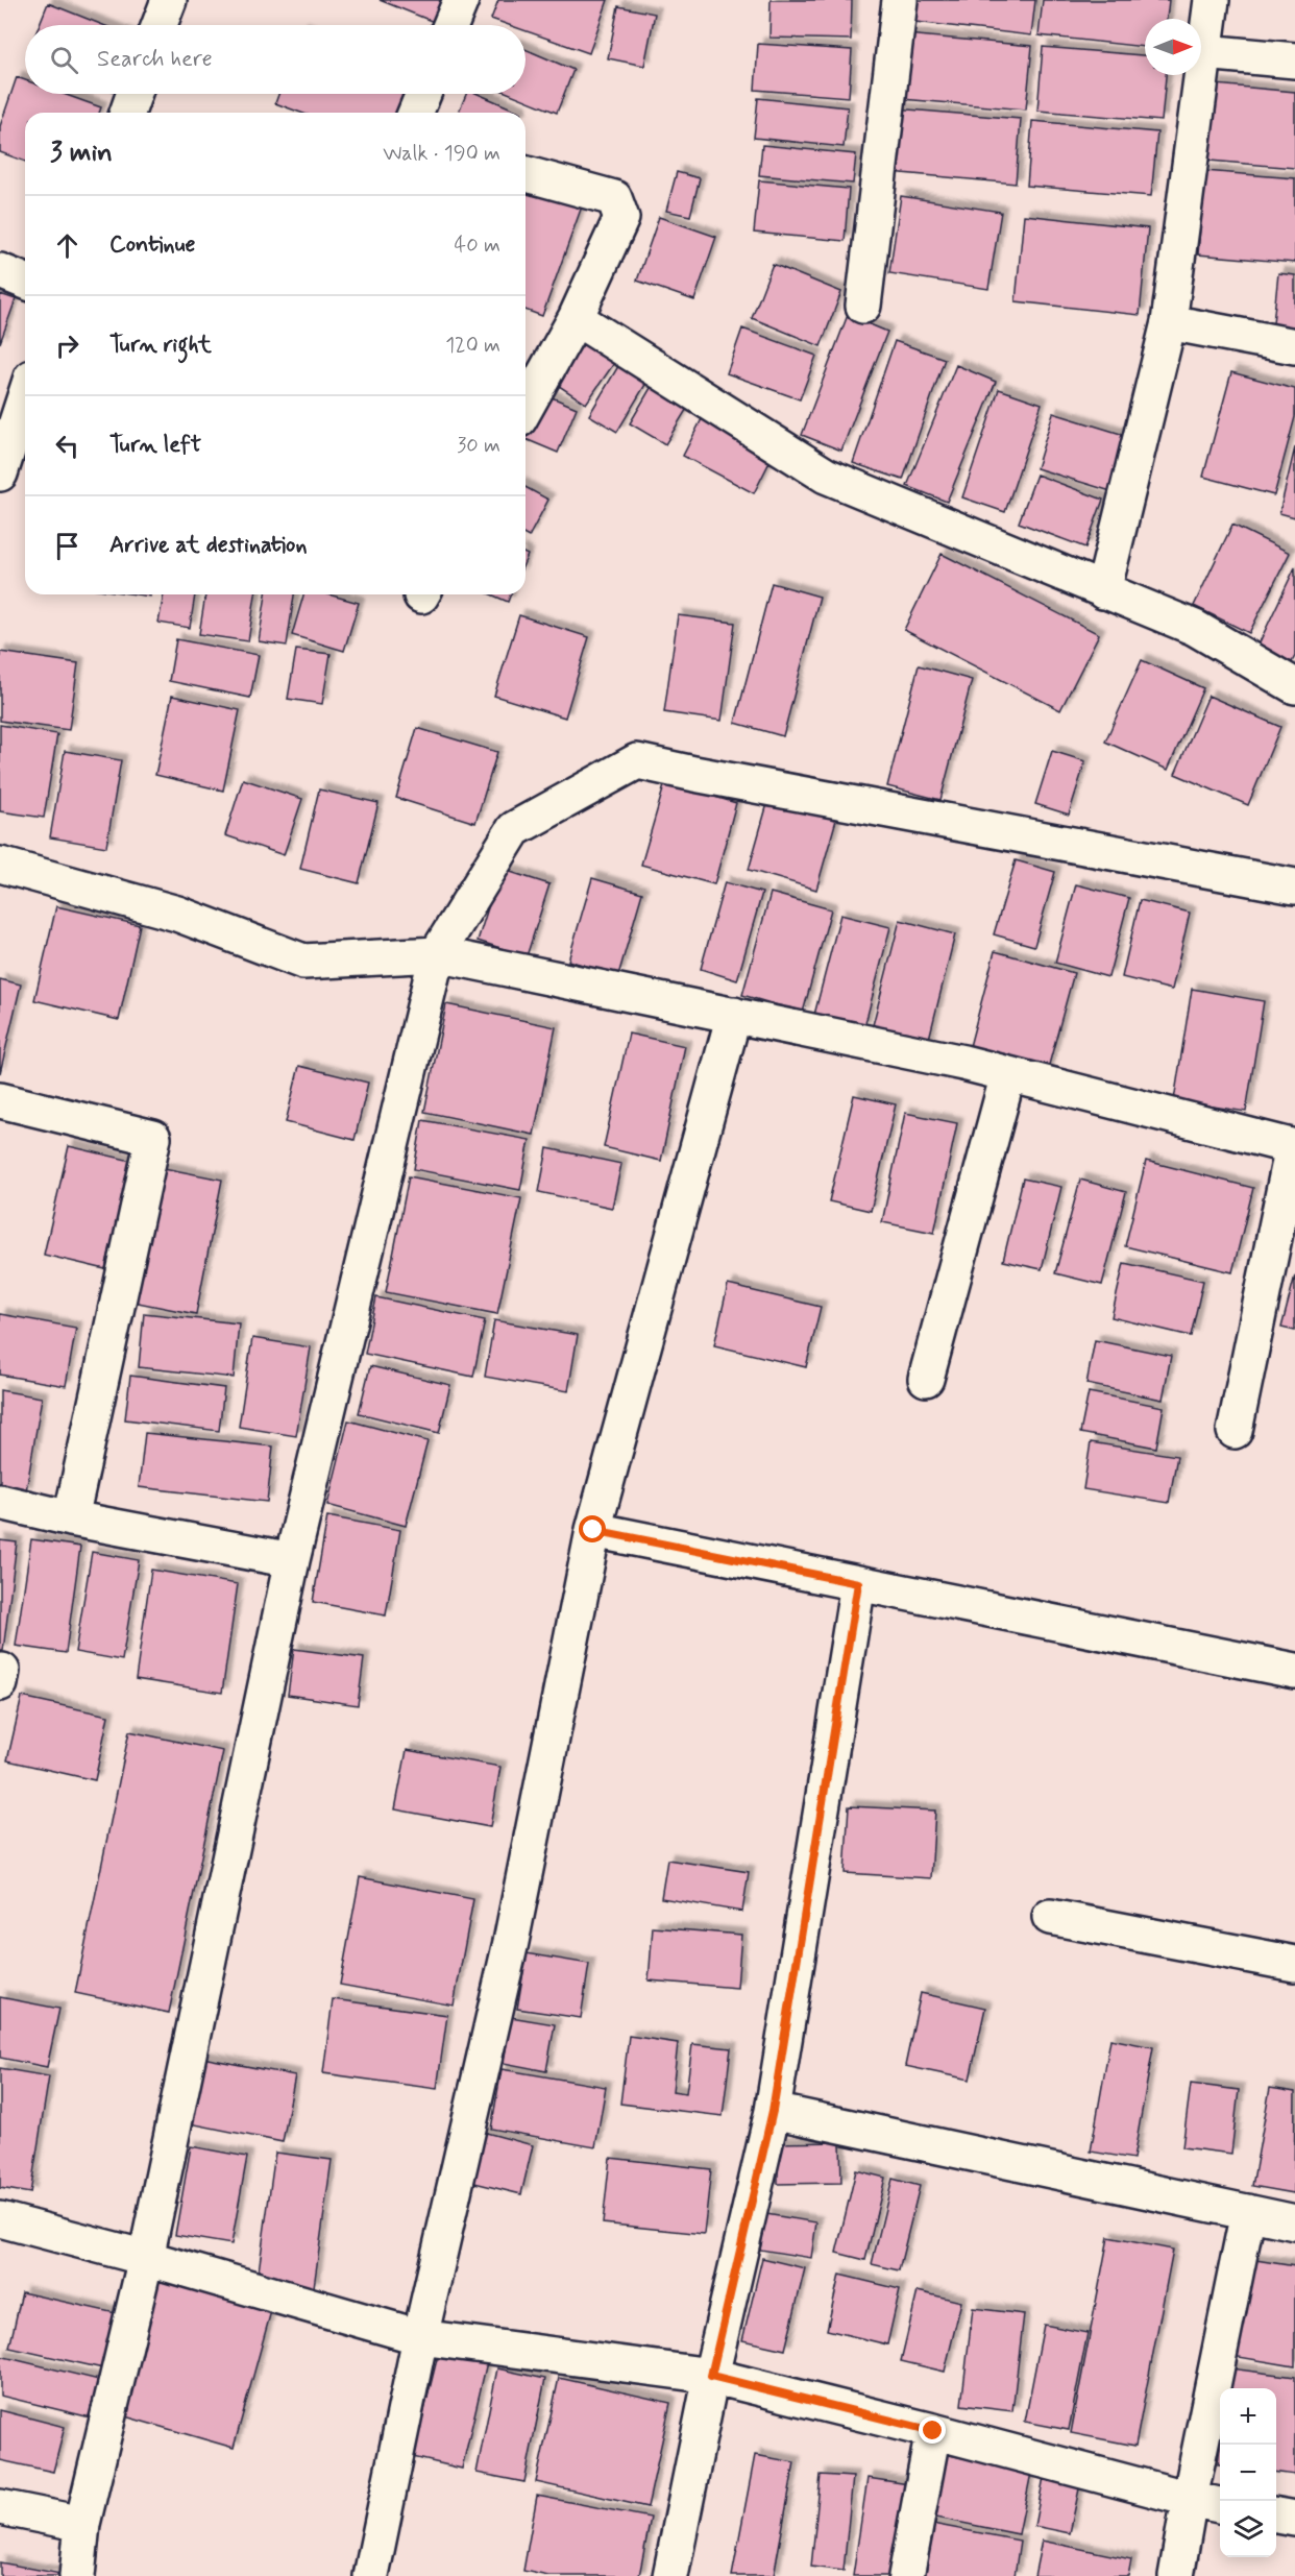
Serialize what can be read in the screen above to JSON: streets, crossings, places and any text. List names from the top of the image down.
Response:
{
  "north": "right",
  "page": {
    "search": "Search here",
    "heading": ["3 min", "Walk · 190 m"],
    "list": [
      ["Continue", "40 m"],
      ["Turn right", "120 m"],
      ["Turn left", "30 m"],
      "Arrive at destination"
    ],
    "map_buttons": ["+", "−"]
  }
}
